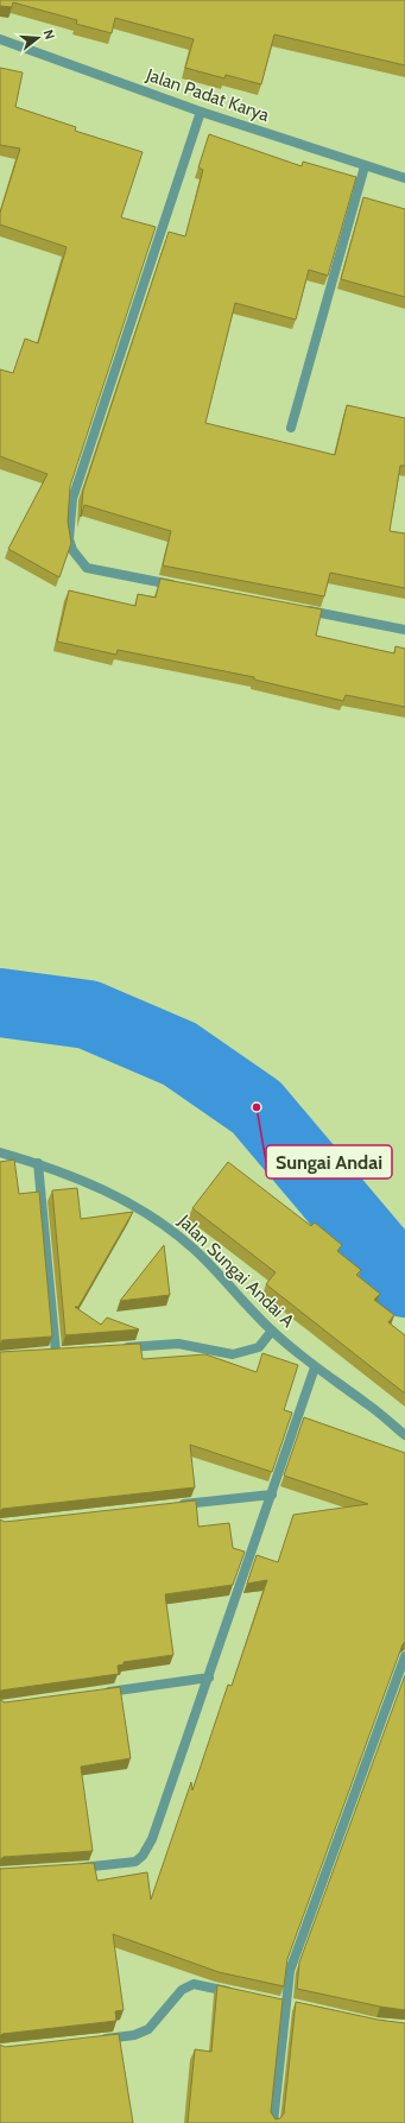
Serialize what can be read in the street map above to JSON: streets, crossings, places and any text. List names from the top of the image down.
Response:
{
  "streets": {
    "street": ["Jalan Padat Karya", "Jalan Sungai Andai A"]
  },
  "places": ["Sungai Andai"],
  "north": "right"
}
